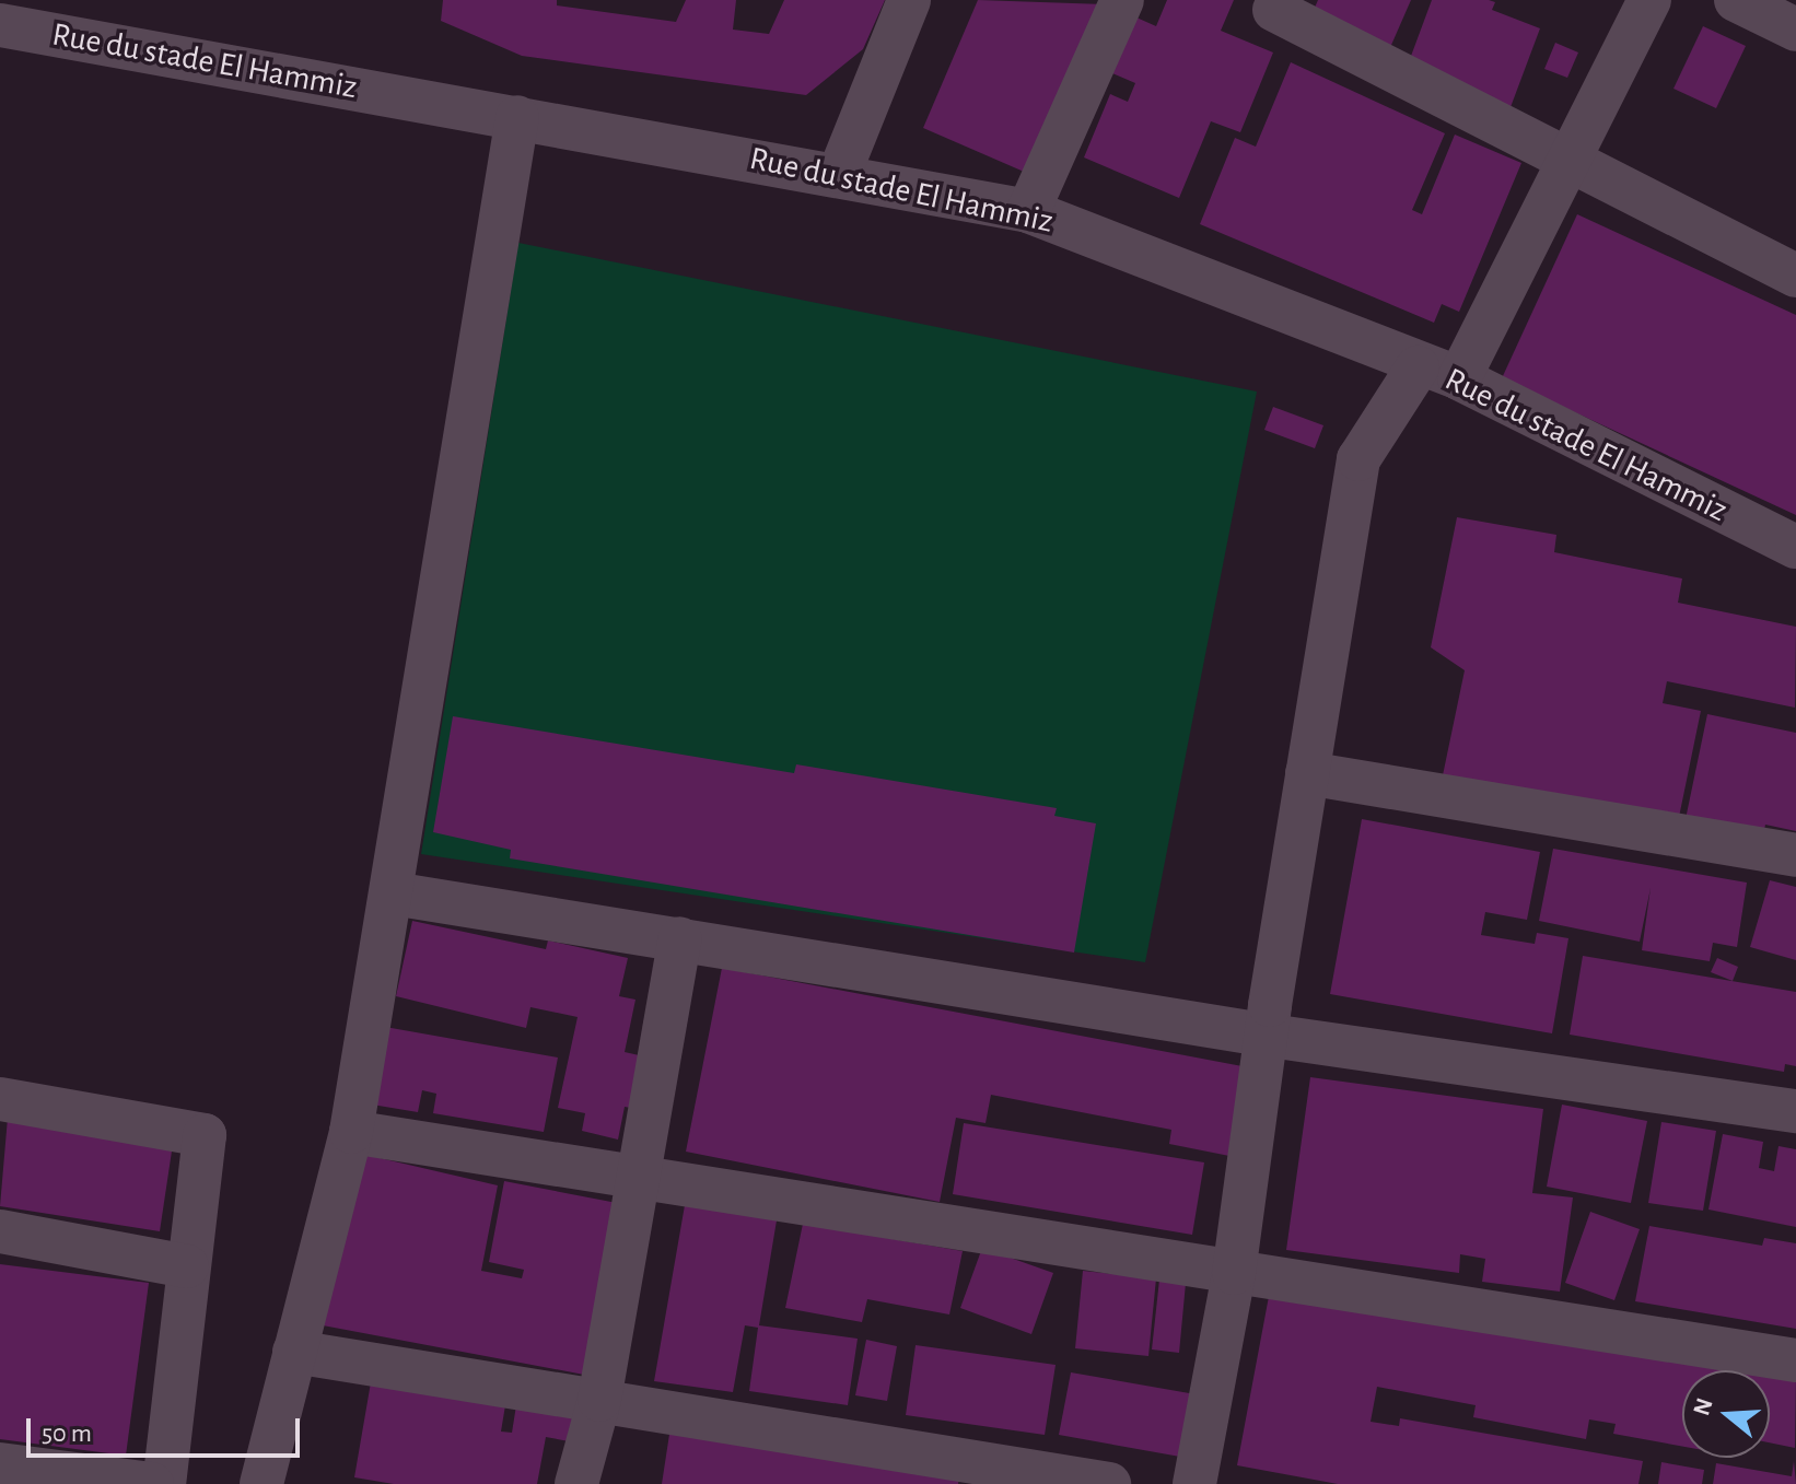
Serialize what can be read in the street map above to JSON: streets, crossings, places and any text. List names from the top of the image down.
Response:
{
  "streets": {
    "street": ["Rue du stade El Hammiz"]
  },
  "scale_bar": "50 m",
  "north": "left"
}
